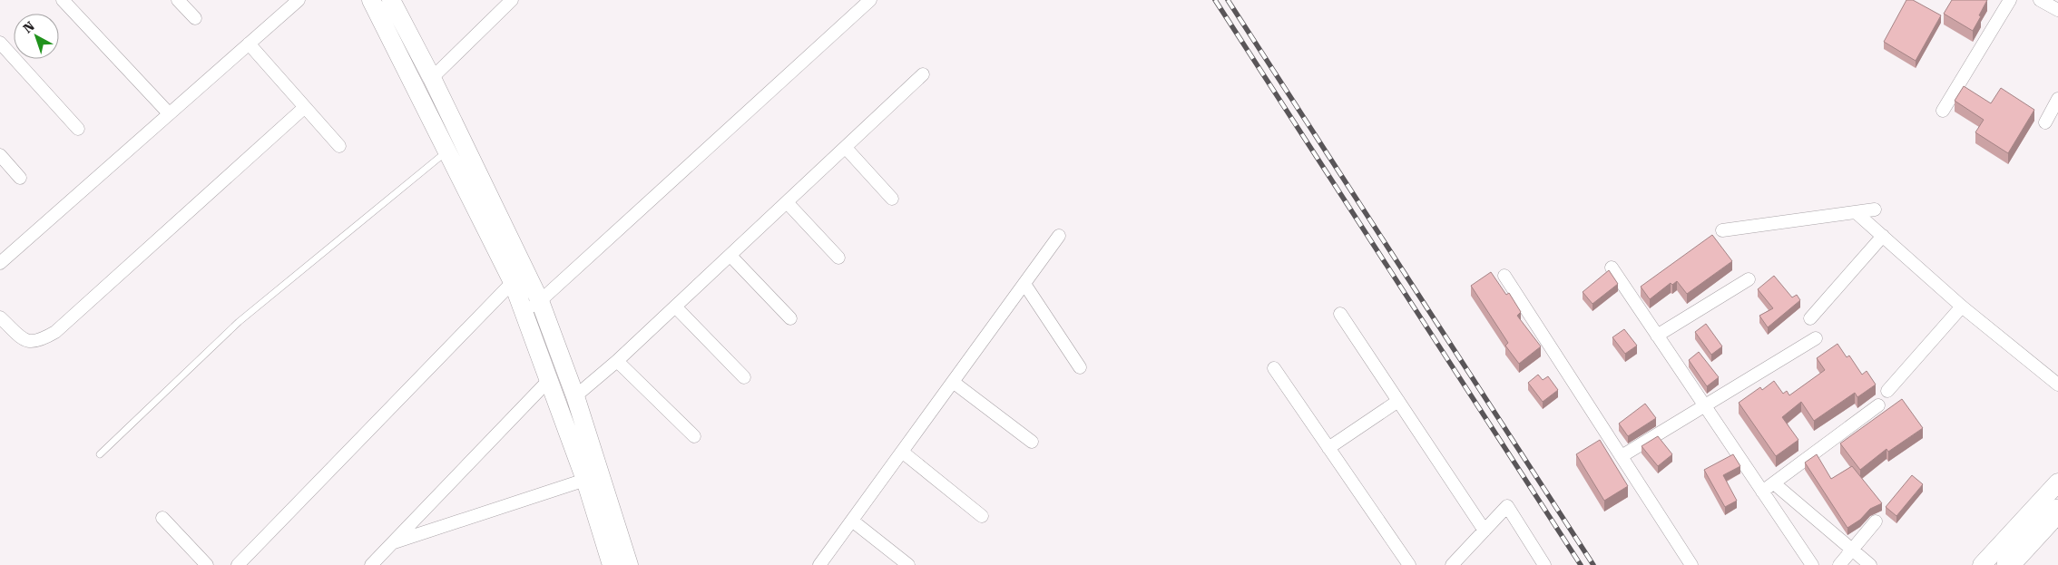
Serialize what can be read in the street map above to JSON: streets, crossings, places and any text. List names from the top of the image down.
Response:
{
  "north": "top left"
}
